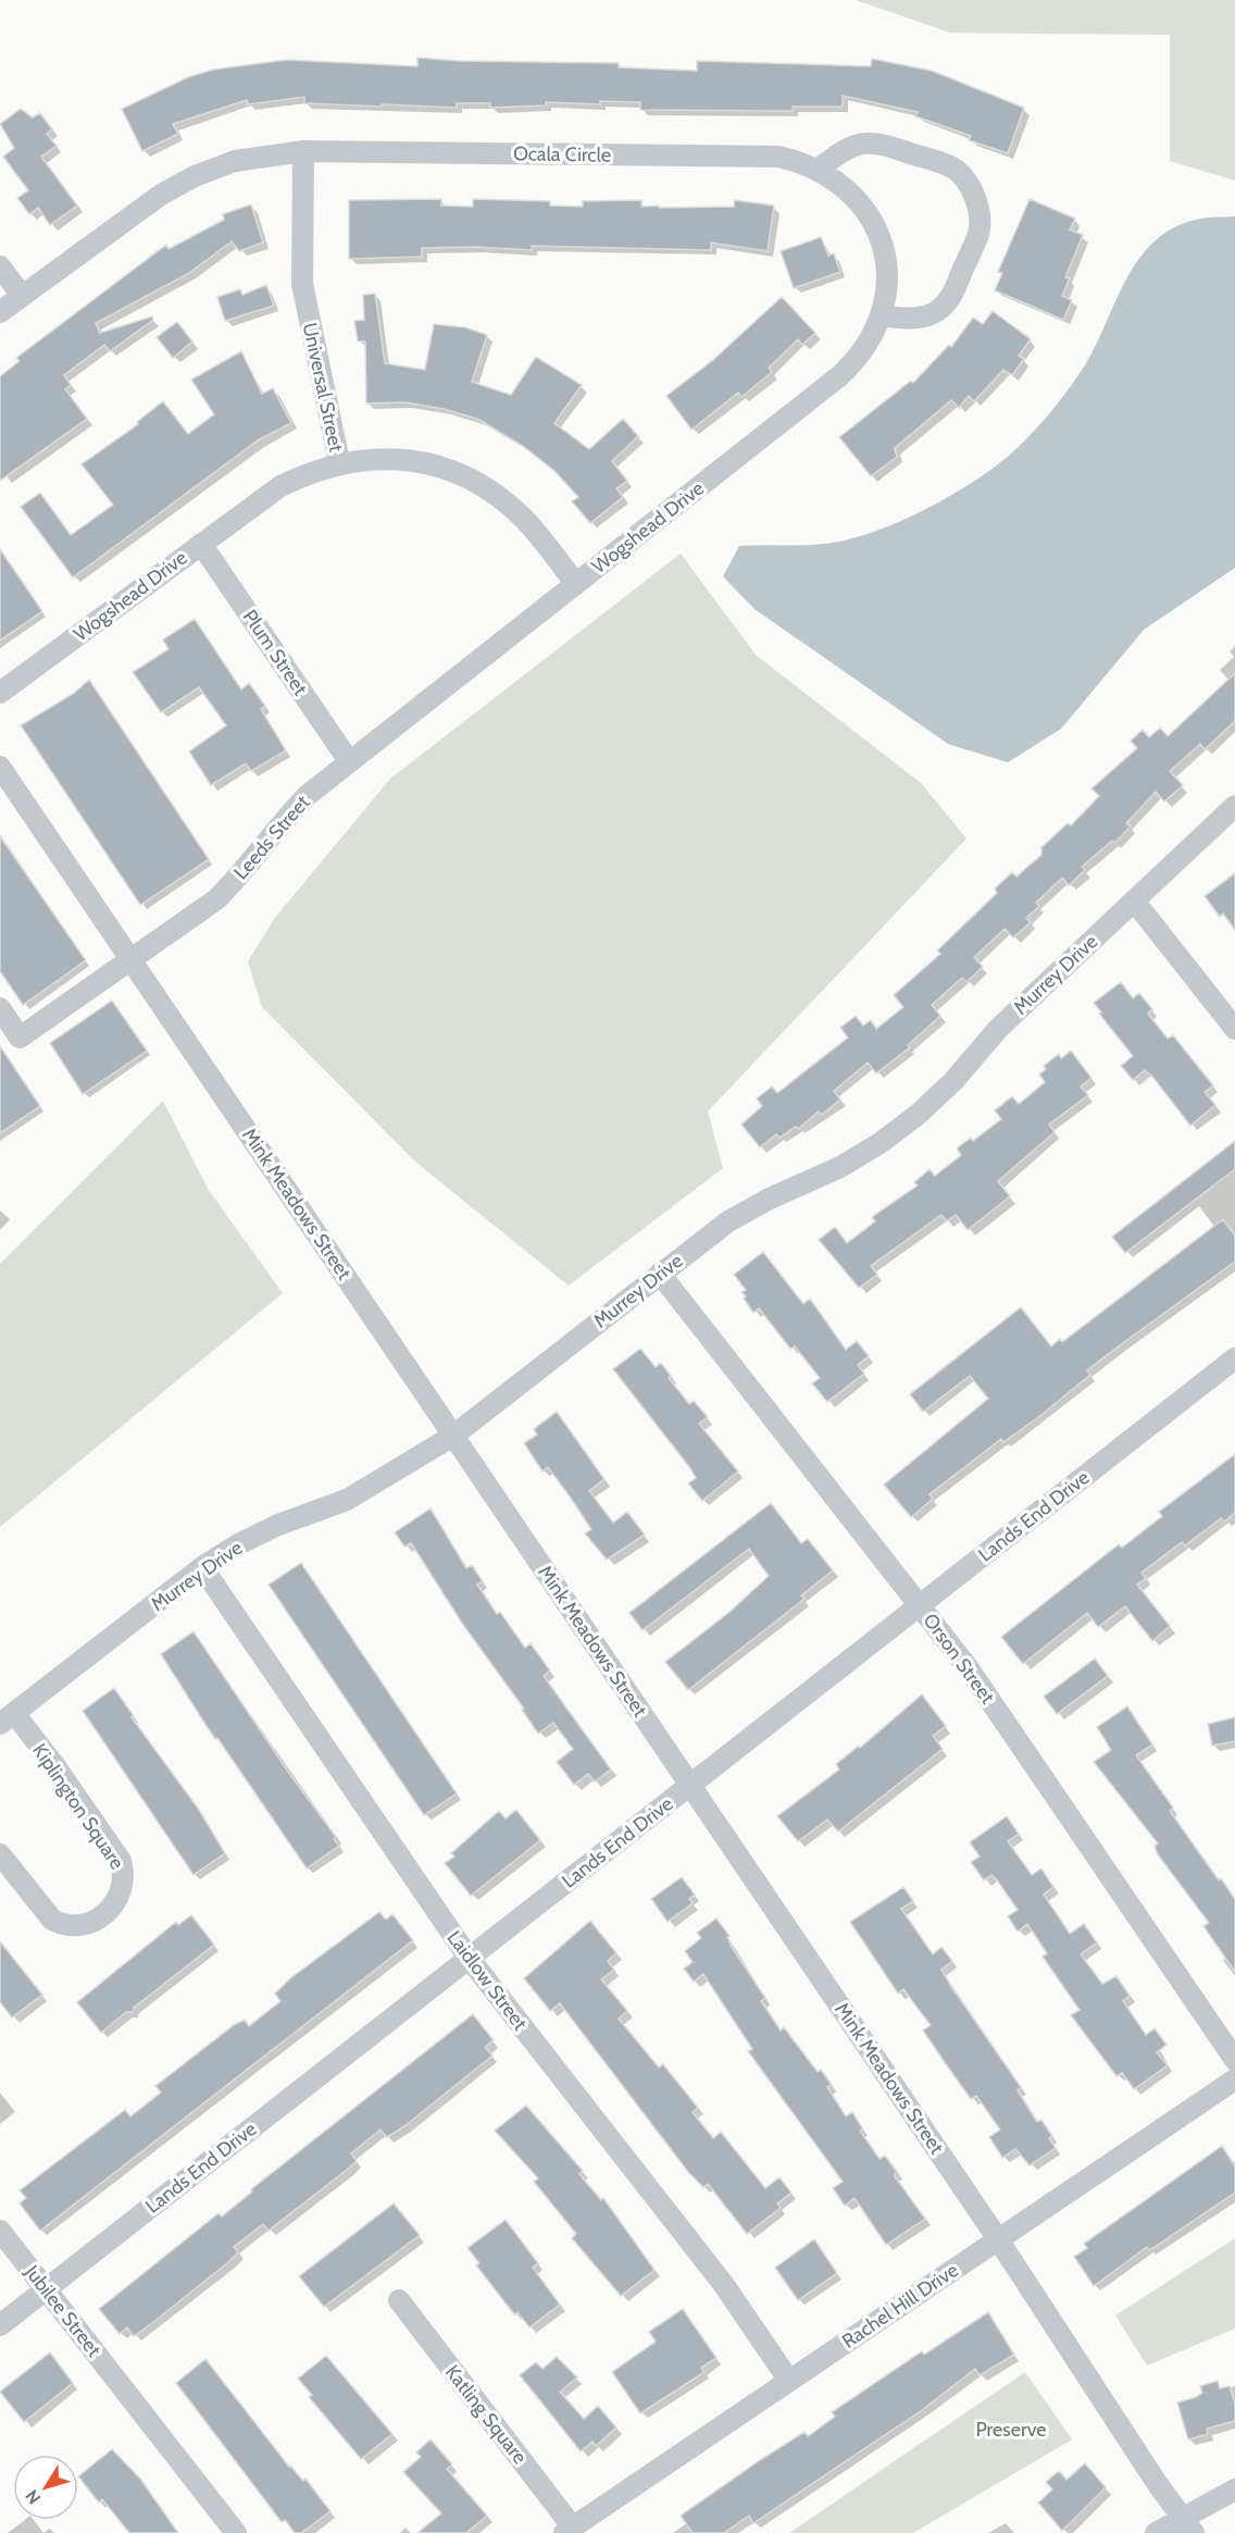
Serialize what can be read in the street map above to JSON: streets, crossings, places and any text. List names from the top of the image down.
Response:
{
  "streets": {
    "street": [
      "Ocala Circle",
      "Universal Street",
      "Wogshead Drive",
      "Plum Street",
      "Leeds Street",
      "Murrey Drive",
      "Mink Meadows Street",
      "Lands End Drive",
      "Orson Street",
      "Kiplington Square",
      "Laidlow Street",
      "Rachel Hill Drive",
      "Jubilee Street",
      "Katling Square"
    ]
  },
  "crossings": [
    ["Ocala Circle", "Universal Street"],
    ["Ocala Circle", "Wogshead Drive"],
    ["Universal Street", "Wogshead Drive"],
    ["Wogshead Drive", "Plum Street"],
    ["Wogshead Drive", "Leeds Street"],
    ["Plum Street", "Leeds Street"],
    ["Leeds Street", "Mink Meadows Street"],
    ["Murrey Drive", "Mink Meadows Street"],
    ["Murrey Drive", "Orson Street"],
    ["Murrey Drive", "Kiplington Square"],
    ["Murrey Drive", "Laidlow Street"],
    ["Mink Meadows Street", "Lands End Drive"],
    ["Mink Meadows Street", "Rachel Hill Drive"],
    ["Lands End Drive", "Orson Street"],
    ["Lands End Drive", "Laidlow Street"],
    ["Lands End Drive", "Jubilee Street"],
    ["Laidlow Street", "Rachel Hill Drive"],
    ["Rachel Hill Drive", "Katling Square"]
  ],
  "parks": ["Preserve"],
  "north": "bottom left"
}
